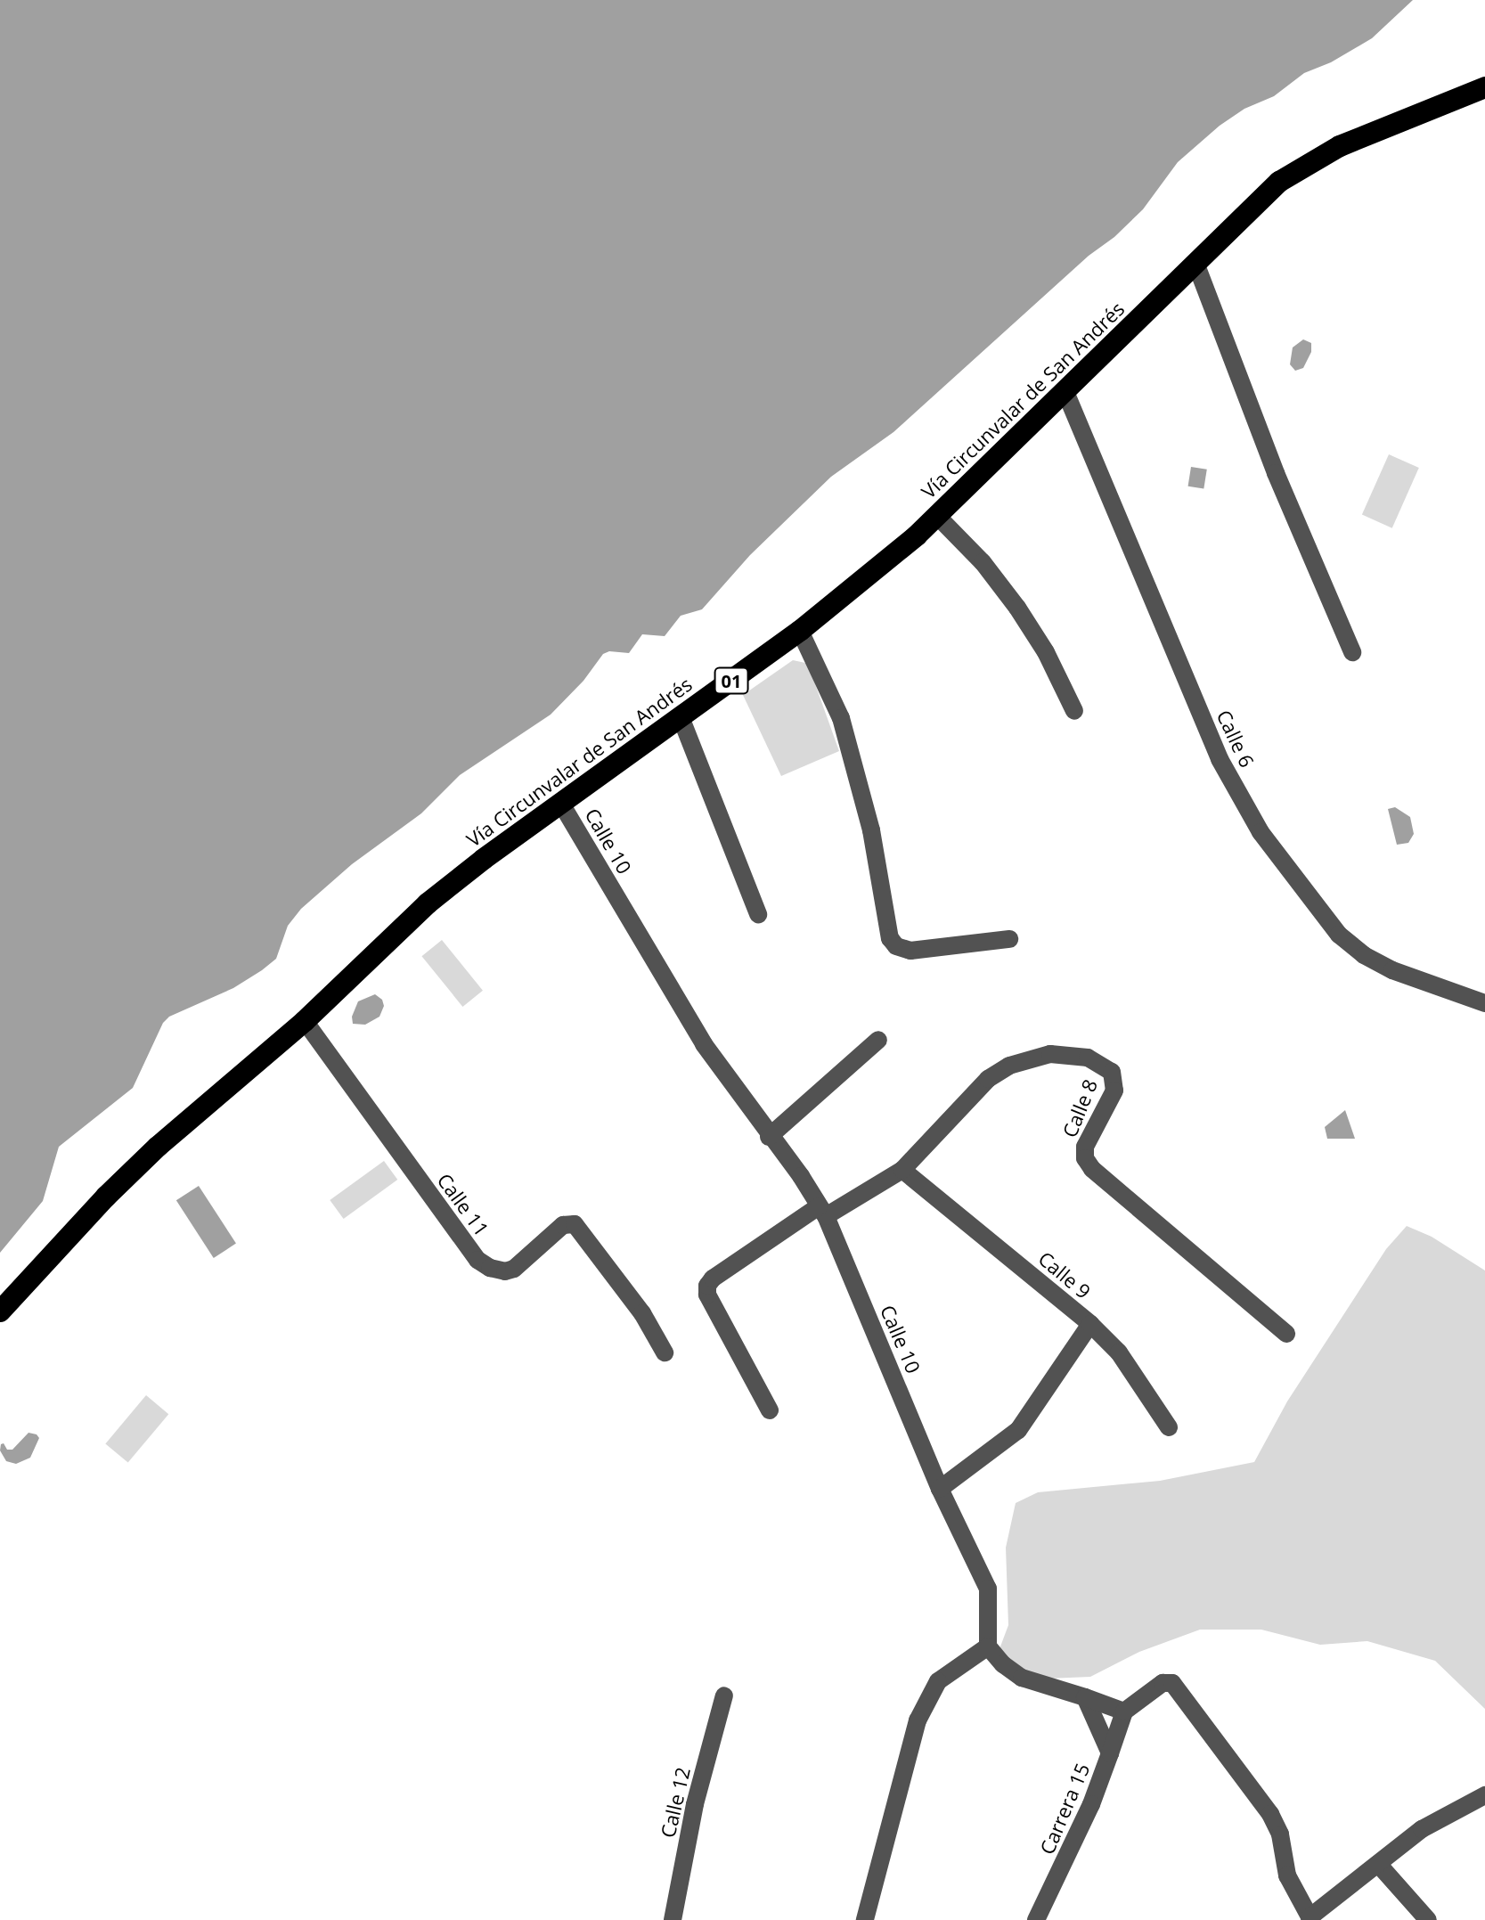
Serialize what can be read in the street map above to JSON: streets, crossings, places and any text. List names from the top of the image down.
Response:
{
  "streets": {
    "highway": ["Vía Circunvalar de San Andrés", "01"],
    "street": [
      "Calle 6",
      "Calle 10",
      "Calle 8",
      "Calle 11",
      "Calle 9",
      "Calle 12",
      "Carrera 15"
    ]
  },
  "crossings": [
    ["Vía Circunvalar de San Andrés", "Calle 6"],
    ["Vía Circunvalar de San Andrés", "Calle 10"],
    ["Vía Circunvalar de San Andrés", "Calle 11"],
    ["Calle 10", "Calle 8"],
    ["Calle 10", "Calle 9"],
    ["Calle 8", "Calle 9"]
  ]
}
